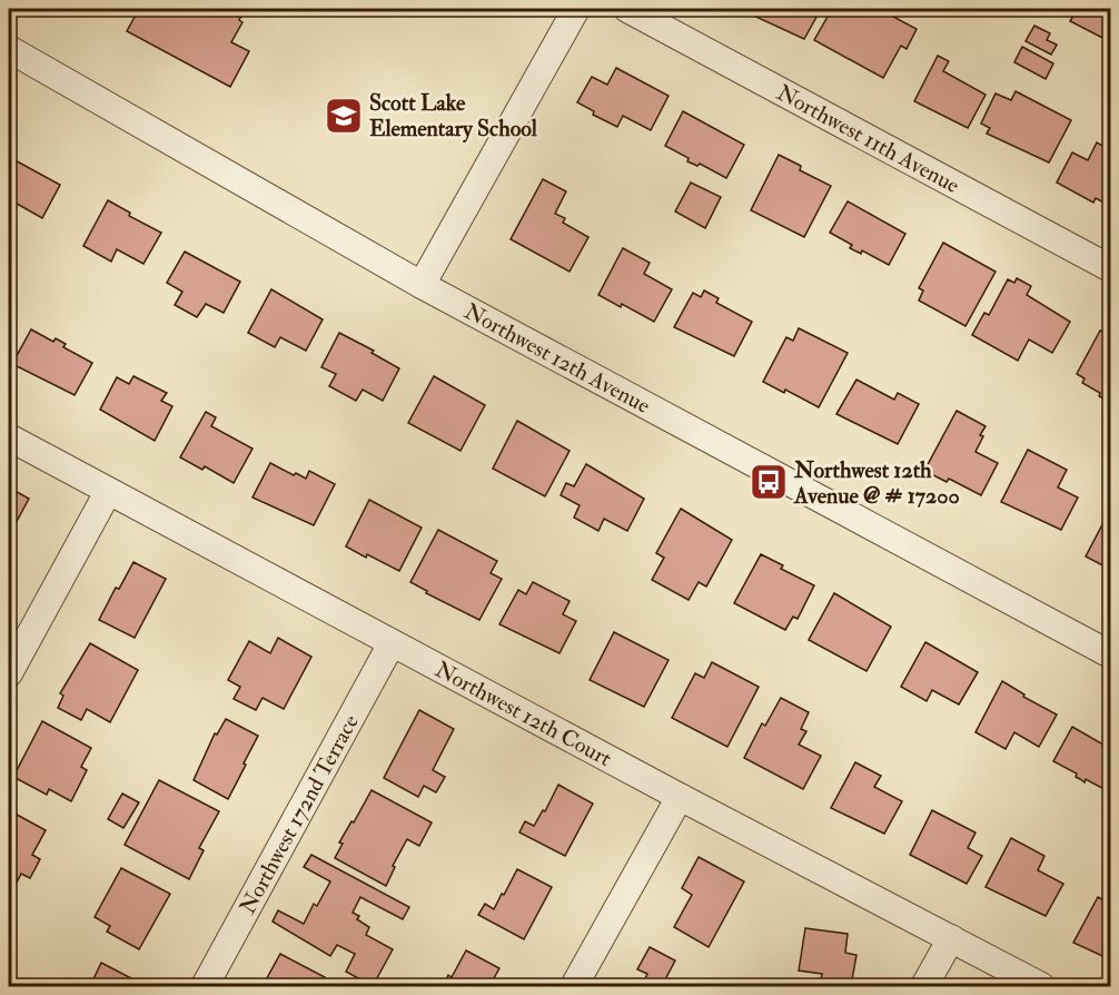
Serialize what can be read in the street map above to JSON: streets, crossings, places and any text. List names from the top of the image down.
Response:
{
  "streets": {
    "street": [
      "Northwest 11th Avenue",
      "Northwest 12th Avenue",
      "Northwest 12th Court",
      "Northwest 172nd Terrace"
    ]
  },
  "crossings": [
    ["Northwest 12th Court", "Northwest 172nd Terrace"]
  ],
  "places": {
    "school or university": ["Scott Lake Elementary School"],
    "bus stop": ["Northwest 12th Avenue @ # 17200"]
  }
}
